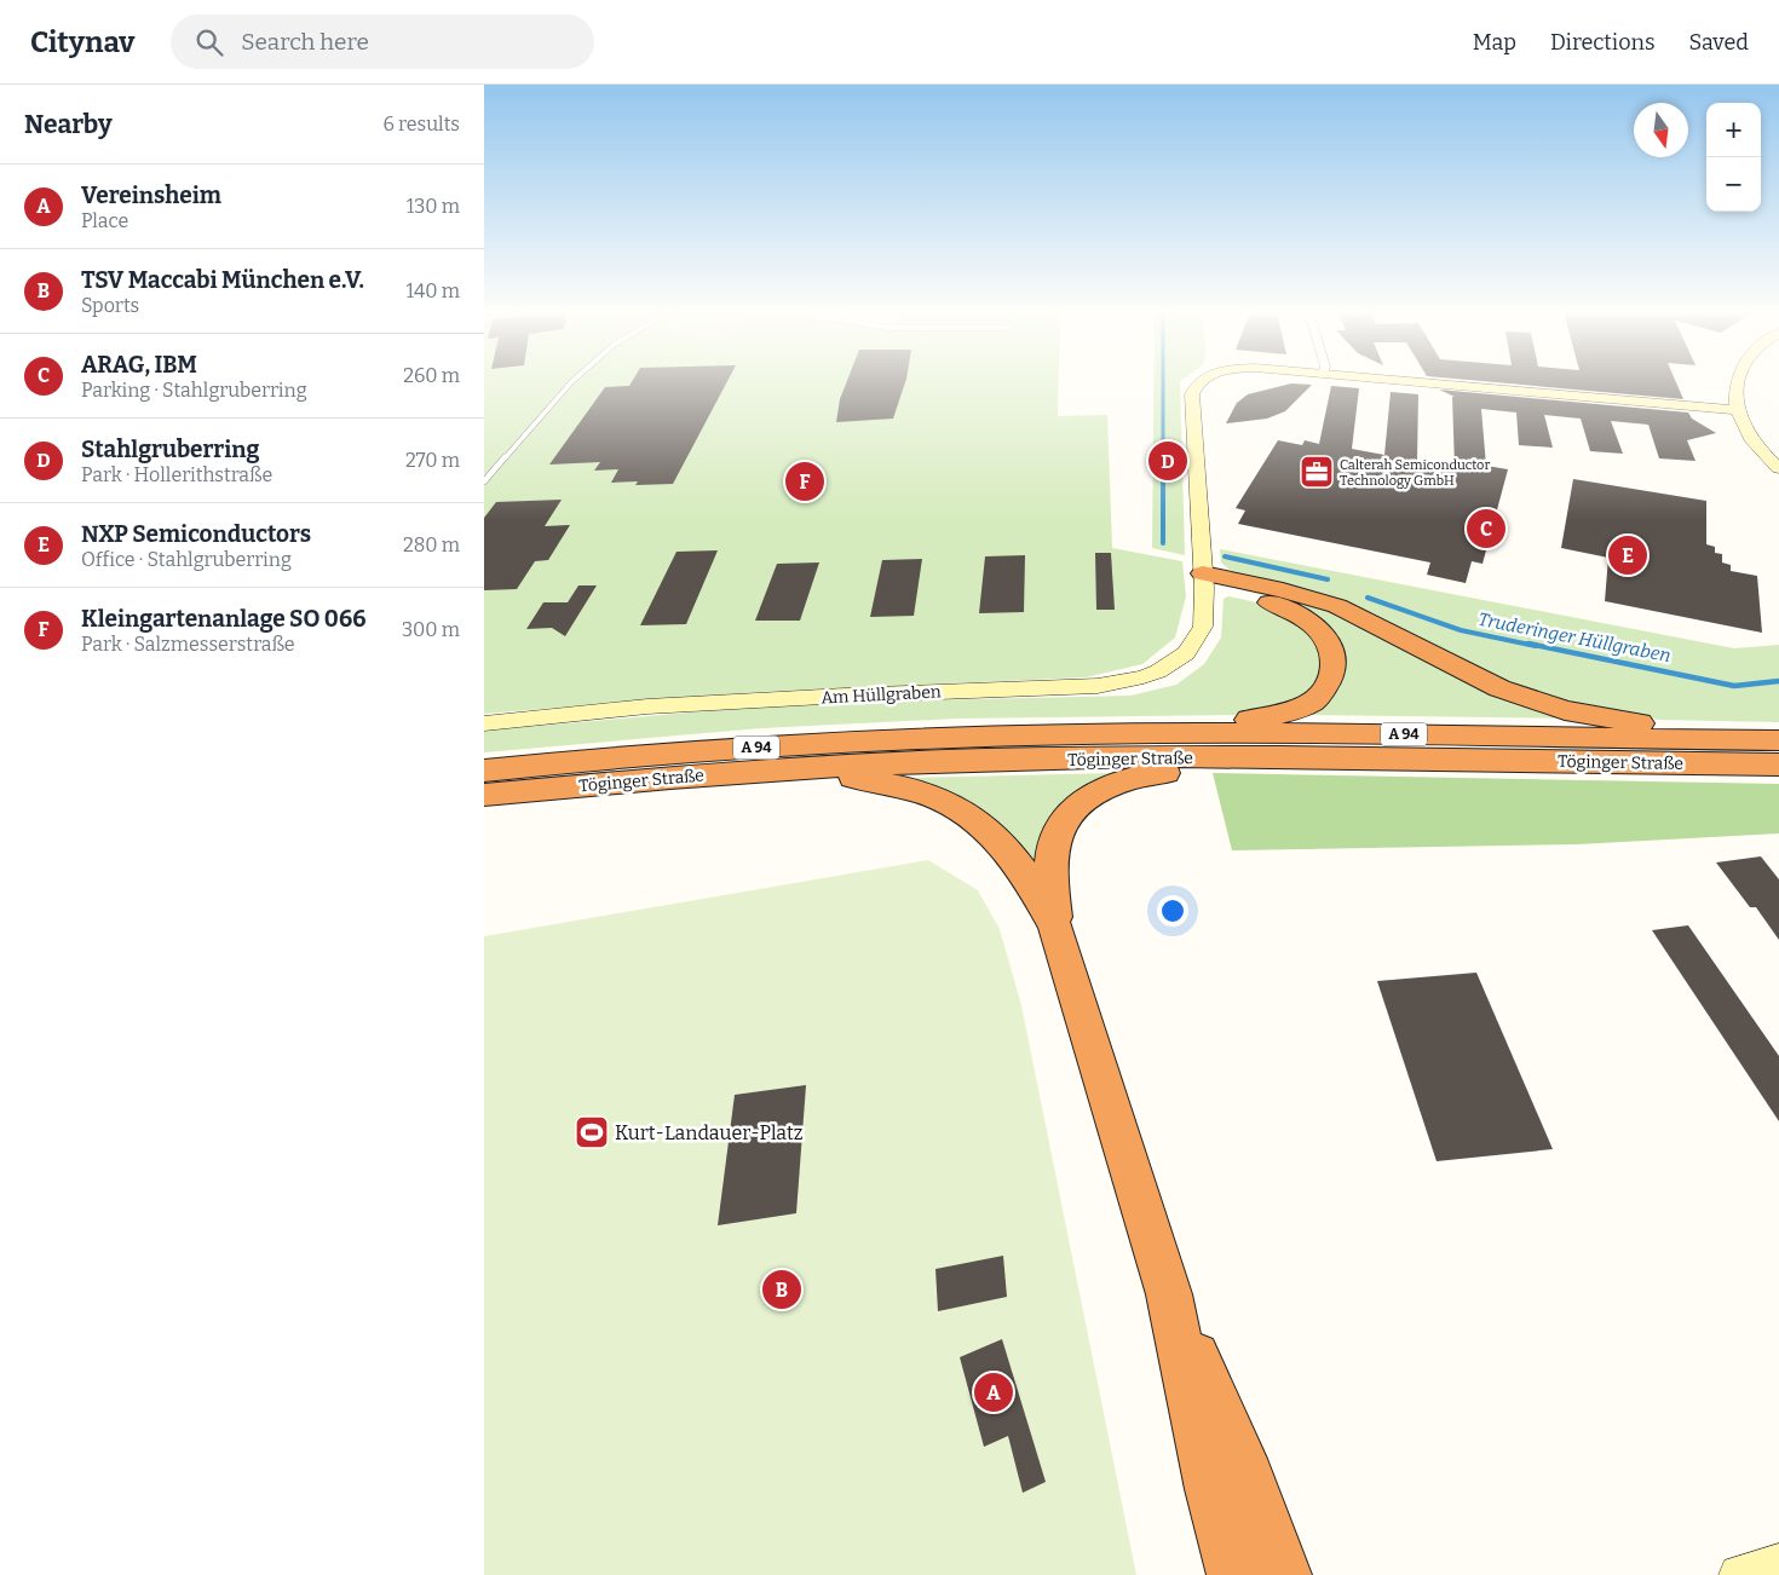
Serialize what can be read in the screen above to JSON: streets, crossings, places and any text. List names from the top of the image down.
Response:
{
  "streets": {
    "highway": ["A 94", "Töginger Straße"],
    "main road": ["Am Hüllgraben"]
  },
  "water": ["Truderinger Hüllgraben"],
  "places": {
    "office": ["Calterah Semiconductor Technology GmbH"],
    "sports": ["Kurt-Landauer-Platz"]
  },
  "north": "bottom",
  "page": {
    "header": "Citynav",
    "search": "Search here",
    "nav": ["Map", "Directions", "Saved"],
    "heading": ["Nearby", "6 results"],
    "map_buttons": ["+", "−"],
    "list": [
      {
        "mark": "A",
        "name": "Vereinsheim",
        "note": "Place",
        "value": "130 m"
      },
      {
        "mark": "B",
        "name": "TSV Maccabi München e.V.",
        "note": "Sports",
        "value": "140 m"
      },
      {
        "mark": "C",
        "name": "ARAG, IBM",
        "note": "Parking · Stahlgruberring",
        "value": "260 m"
      },
      {
        "mark": "D",
        "name": "Stahlgruberring",
        "note": "Park · Hollerithstraße",
        "value": "270 m"
      },
      {
        "mark": "E",
        "name": "NXP Semiconductors",
        "note": "Office · Stahlgruberring",
        "value": "280 m"
      },
      {
        "mark": "F",
        "name": "Kleingartenanlage SO 066",
        "note": "Park · Salzmesserstraße",
        "value": "300 m"
      }
    ],
    "pins": [
      "D",
      "F",
      "C",
      "E",
      "B",
      "A"
    ]
  }
}
